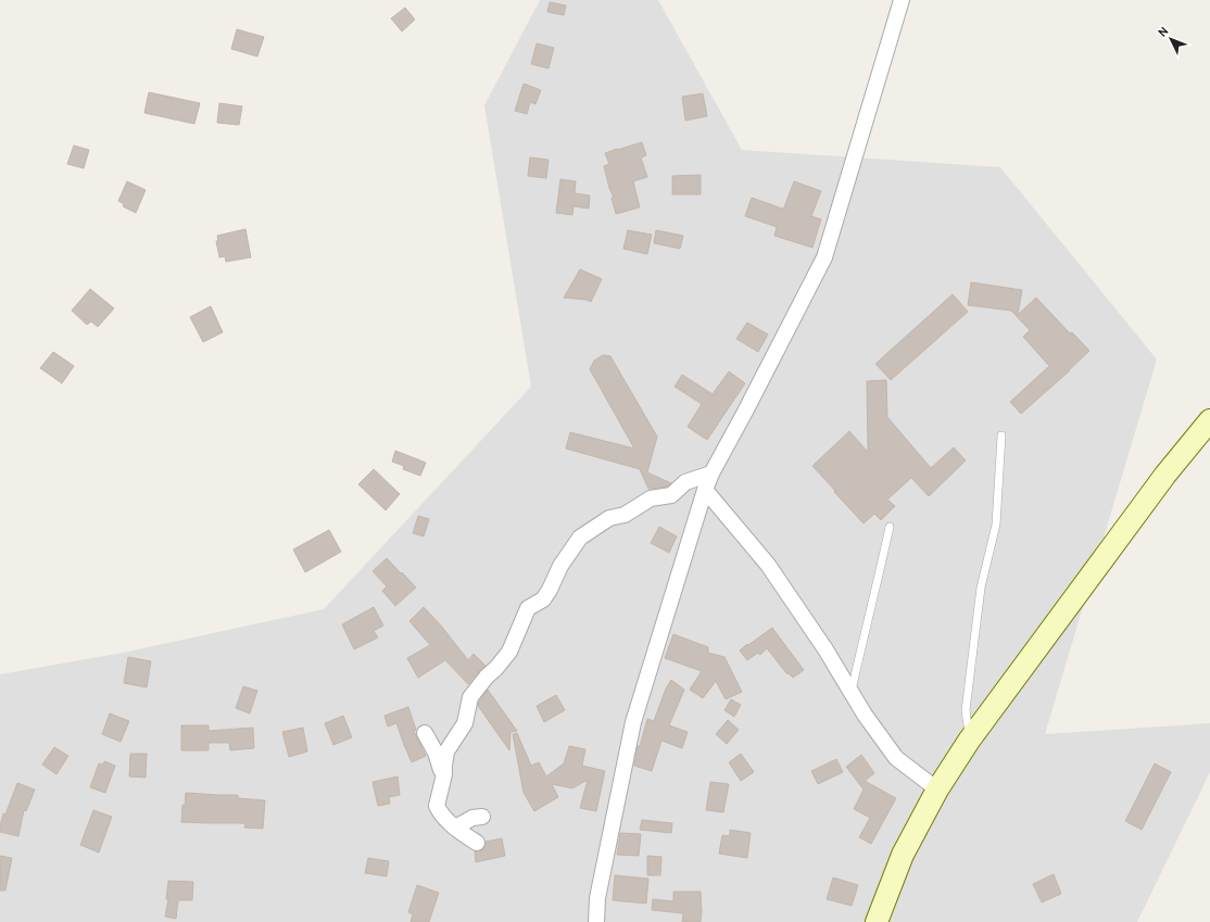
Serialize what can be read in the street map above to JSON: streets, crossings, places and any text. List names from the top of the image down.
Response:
{
  "north": "top left"
}
